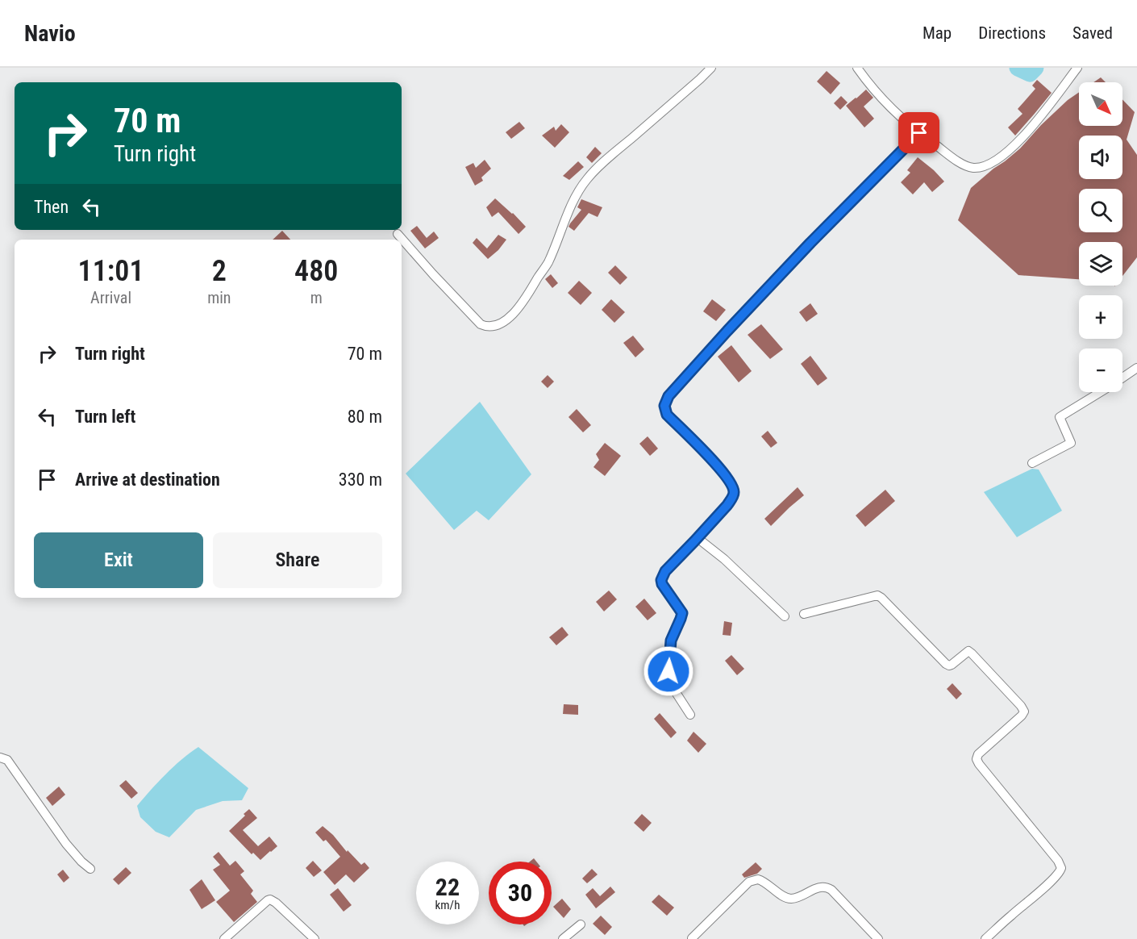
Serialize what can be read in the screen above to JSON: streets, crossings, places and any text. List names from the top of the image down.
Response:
{
  "north": "bottom right",
  "page": {
    "header": "Navio",
    "nav": ["Map", "Directions", "Saved"],
    "map_buttons": ["+", "−"],
    "turn": ["70 m", "Turn right"],
    "then": "Then",
    "eta": [
      "11:01",
      "Arrival",
      "2",
      "min",
      "480",
      "m"
    ],
    "list": [
      {
        "name": "Turn right",
        "value": "70 m"
      },
      {
        "name": "Turn left",
        "value": "80 m"
      },
      {
        "name": "Arrive at destination",
        "value": "330 m"
      }
    ],
    "buttons": ["Exit", "Share"],
    "speed": "22 km/h",
    "limit": "30"
  }
}
